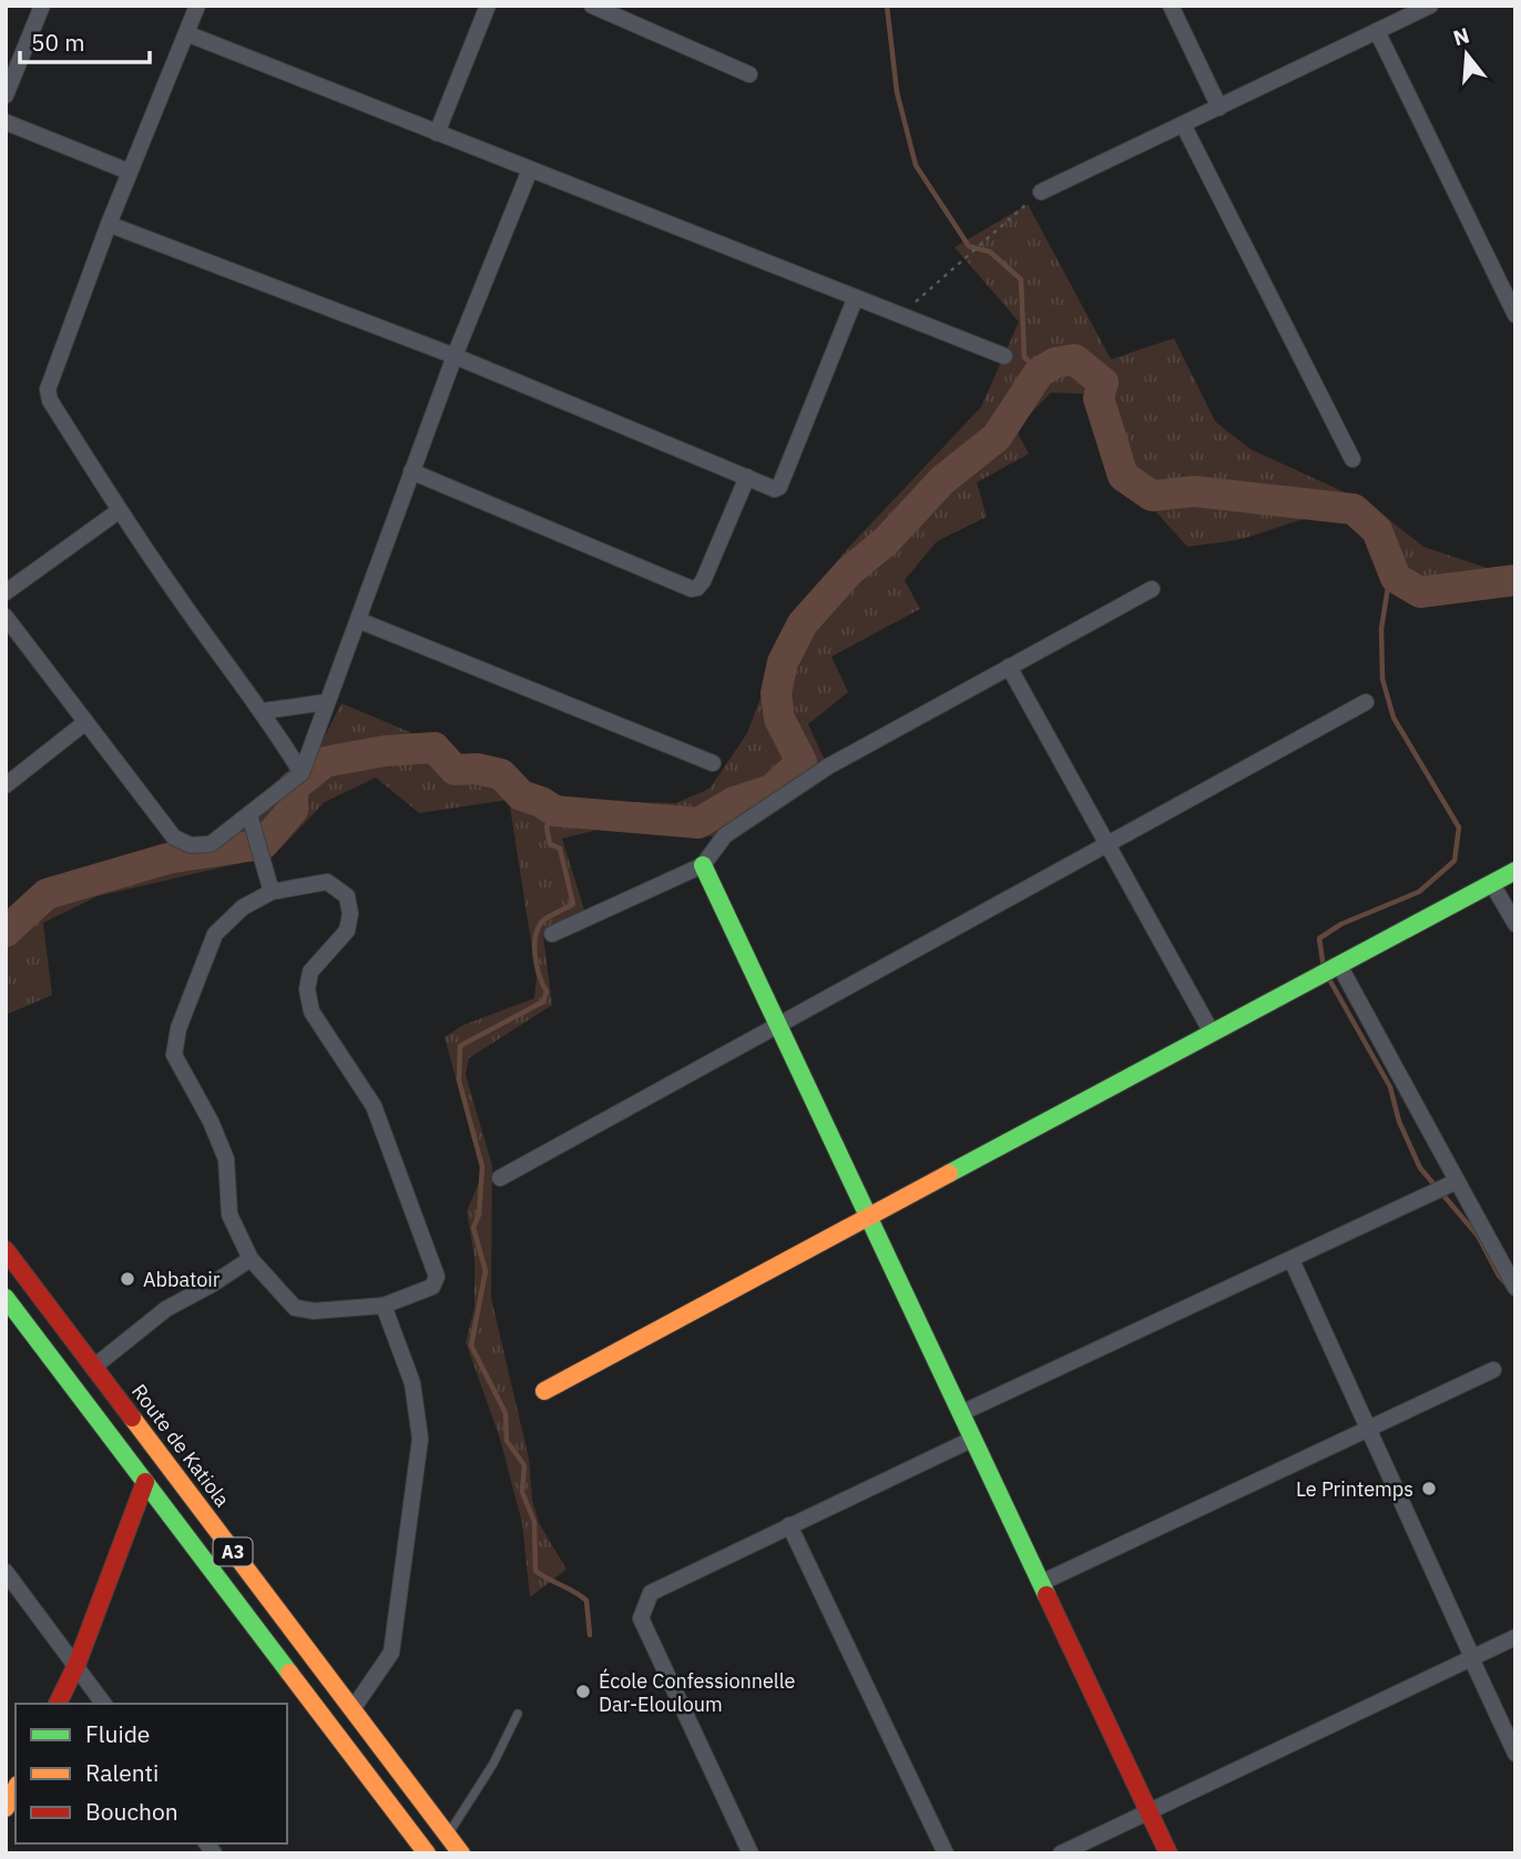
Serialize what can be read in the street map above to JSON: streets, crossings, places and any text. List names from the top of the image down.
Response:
{
  "streets": {
    "main road": ["Route de Katiola", "A3"]
  },
  "places": ["Abbatoir", "Le Printemps", "École Confessionnelle Dar-Elouloum"],
  "legend": ["Fluide", "Ralenti", "Bouchon"],
  "scale_bar": "50 m",
  "north": "top"
}
